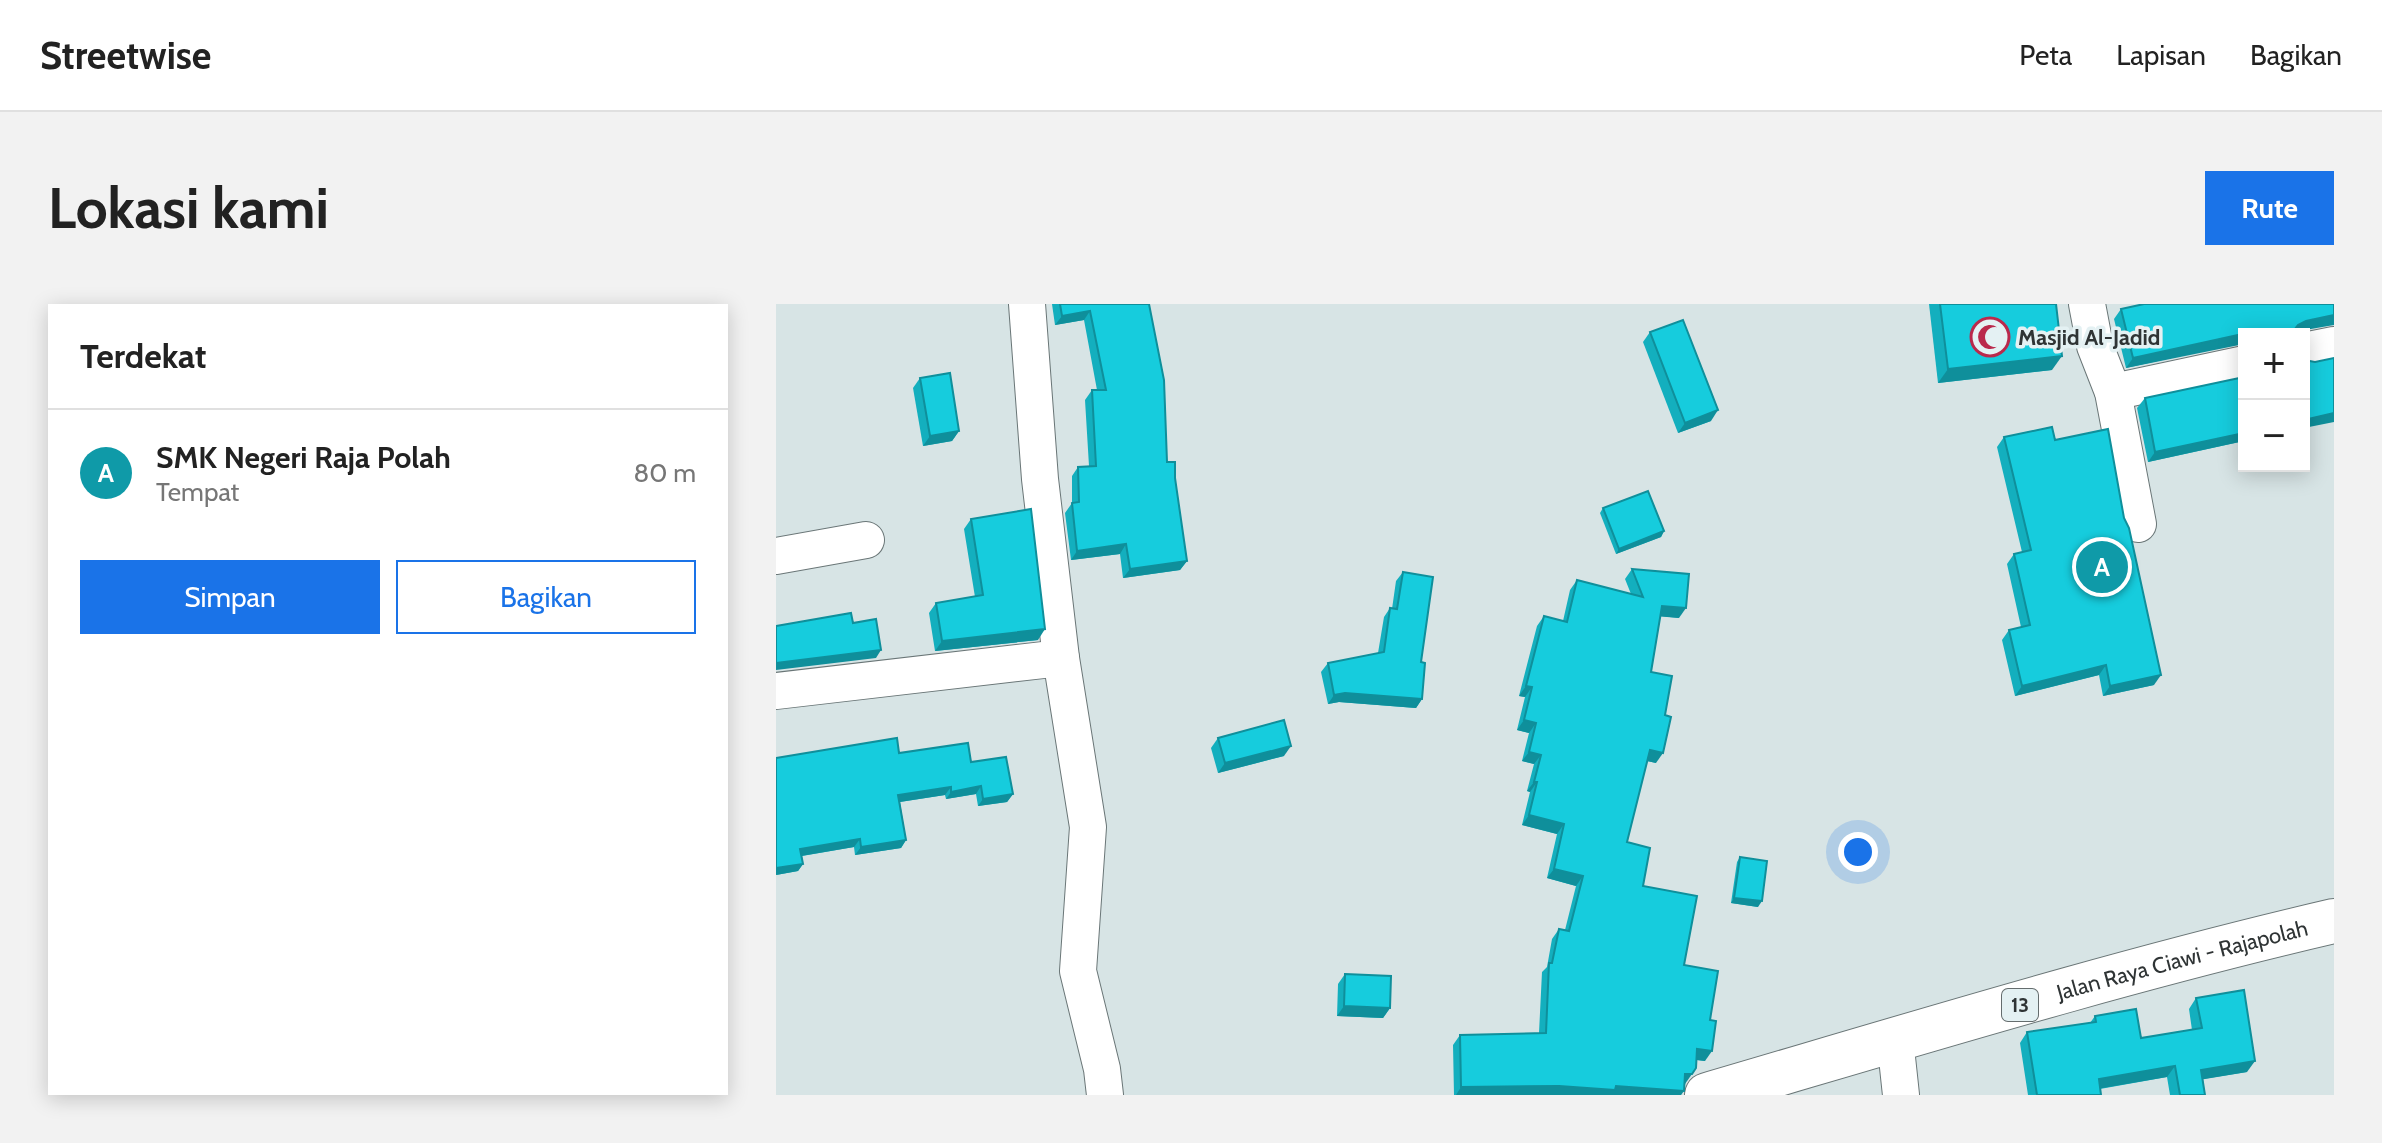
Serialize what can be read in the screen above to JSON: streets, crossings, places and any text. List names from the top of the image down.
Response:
{
  "streets": {
    "highway": ["Jalan Raya Ciawi - Rajapolah", "13"]
  },
  "places": {
    "mosque": ["Masjid Al-Jadid"]
  },
  "page": {
    "header": "Streetwise",
    "nav": ["Peta", "Lapisan", "Bagikan"],
    "buttons": [
      "Rute",
      ["Simpan", "Bagikan"]
    ],
    "title": "Lokasi kami",
    "heading": "Terdekat",
    "map_buttons": ["+", "−"],
    "list": [
      {
        "mark": "A",
        "name": "SMK Negeri Raja Polah",
        "note": "Tempat",
        "value": "80 m"
      }
    ],
    "pins": "A"
  }
}
